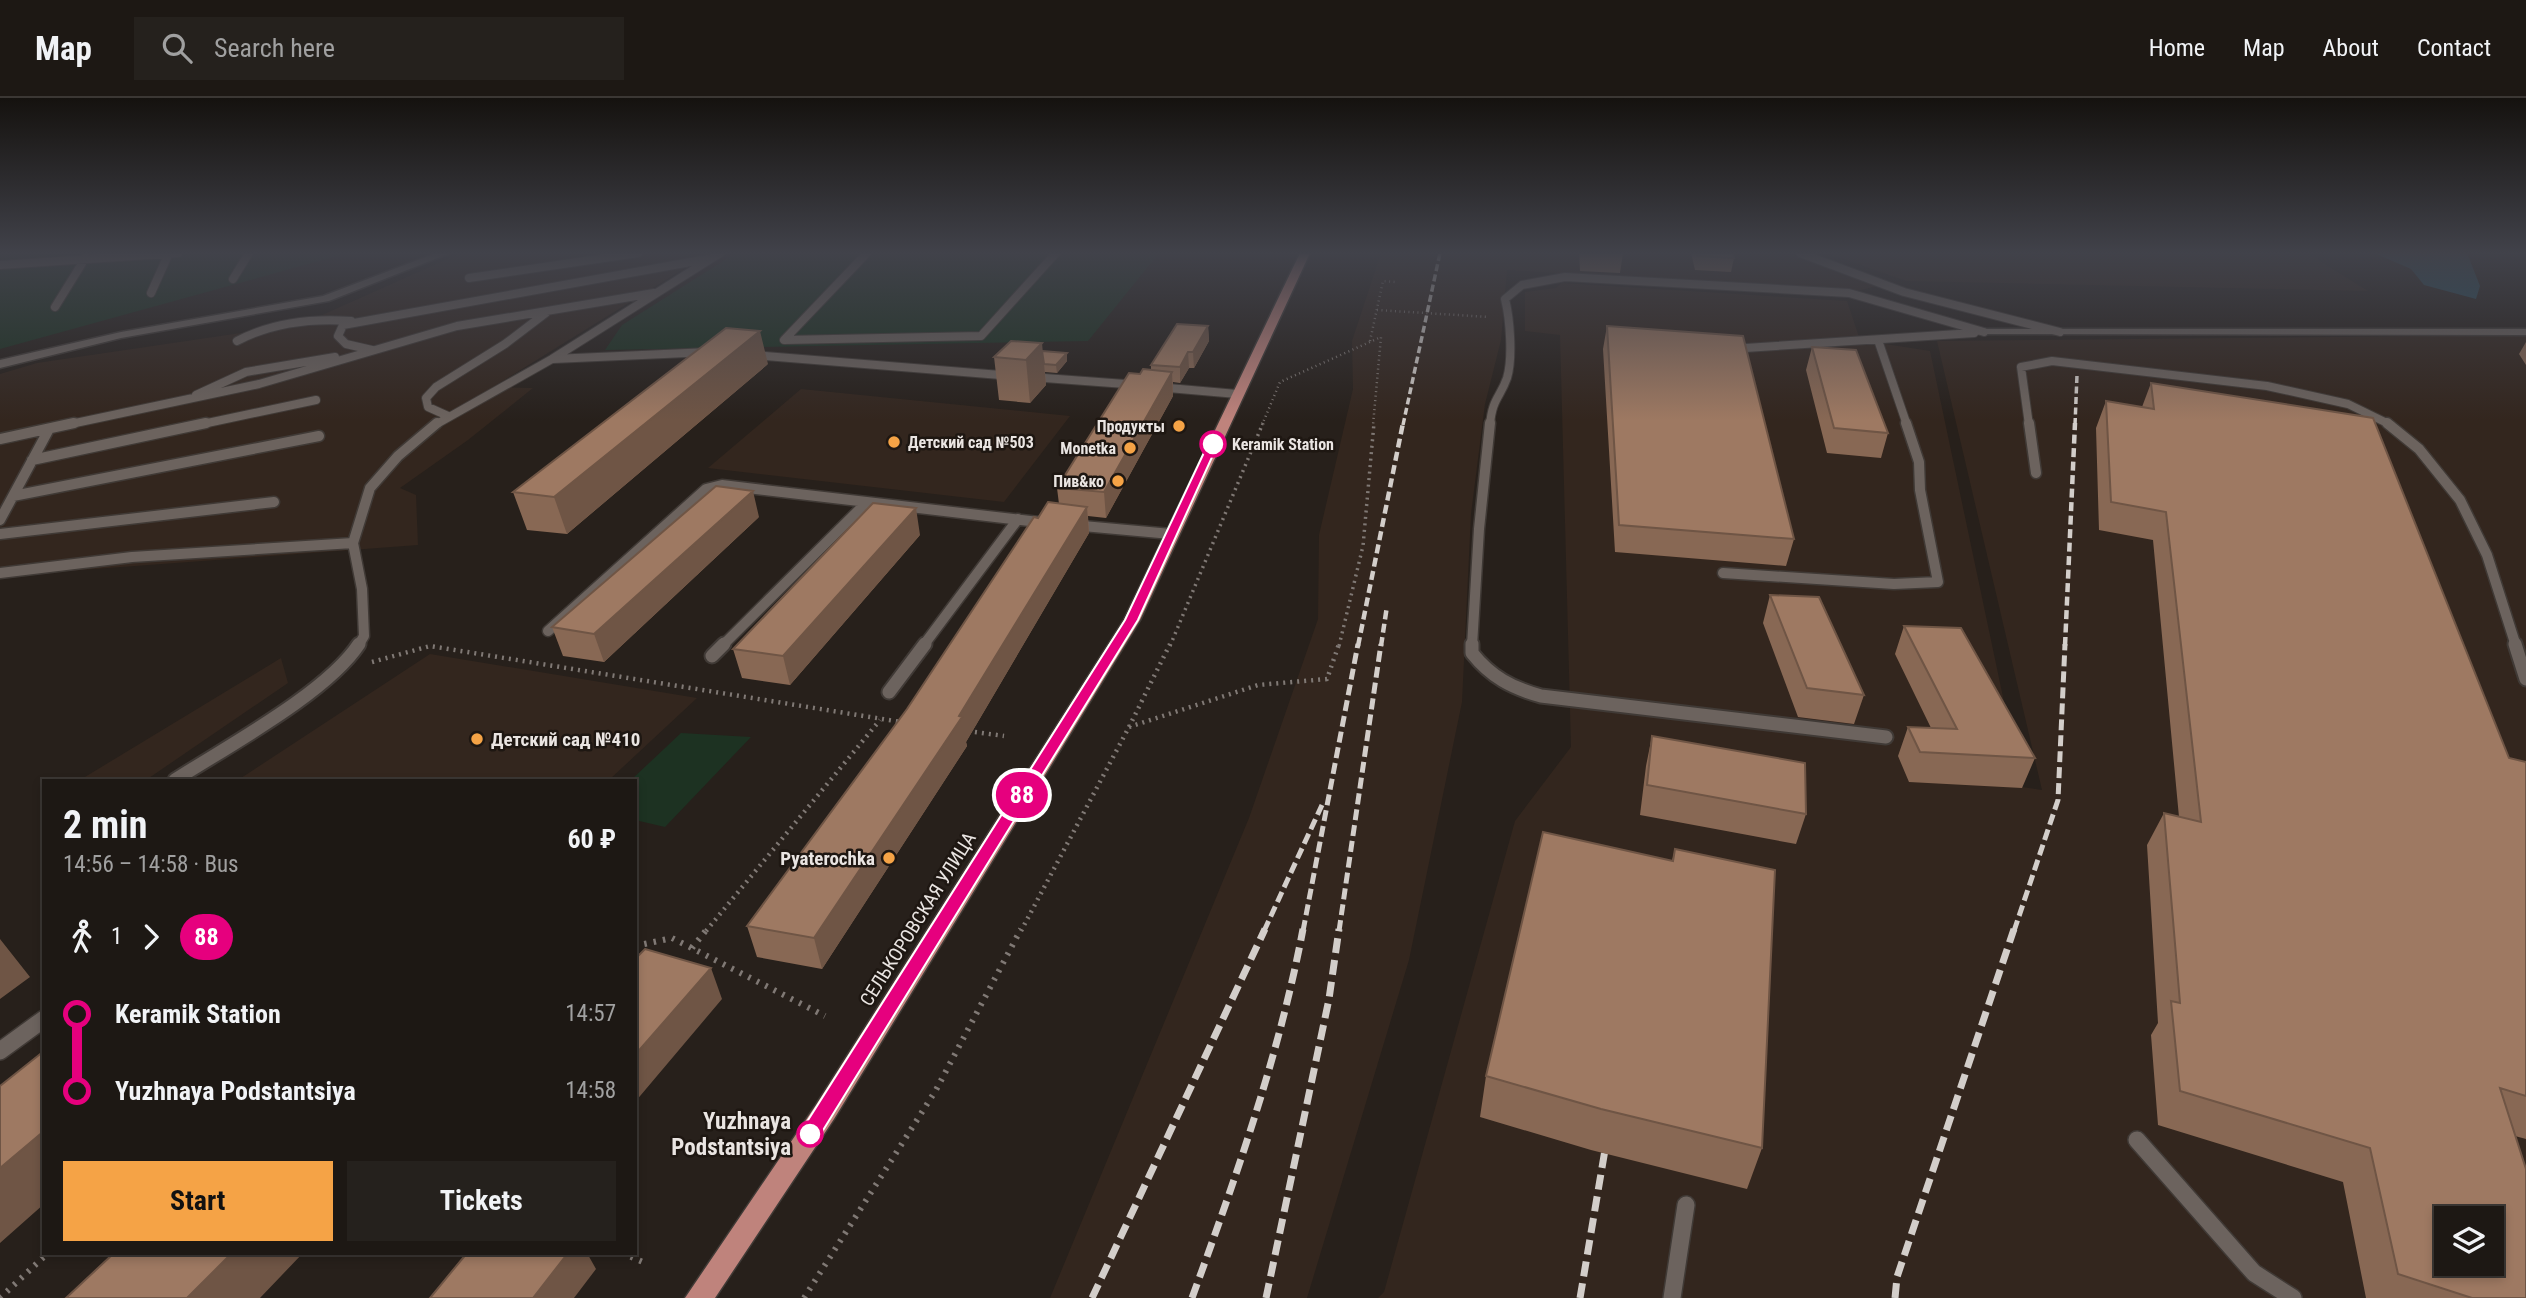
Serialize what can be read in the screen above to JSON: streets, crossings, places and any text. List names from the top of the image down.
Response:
{
  "streets": {
    "main road": ["СЕЛЬКОРОВСКАЯ УЛИЦА"]
  },
  "places": [
    "Продукты",
    "Детский сад №503",
    "Keramik Station",
    "Monetka",
    "Пив&ко",
    "Детский сад №410",
    "Pyaterochka",
    "Yuzhnaya Podstantsiya"
  ],
  "lines": ["bus line 88"],
  "page": {
    "header": "Map",
    "search": "Search here",
    "nav": [
      "Home",
      "Map",
      "About",
      "Contact"
    ],
    "on_map": "88",
    "heading": ["2 min", "14:56 – 14:58 · Bus", "60 ₽"],
    "legs": ["1", "88"],
    "list": [
      {
        "name": "Keramik Station",
        "value": "14:57"
      },
      {
        "name": "Yuzhnaya Podstantsiya",
        "value": "14:58"
      }
    ],
    "buttons": ["Start", "Tickets"]
  }
}
